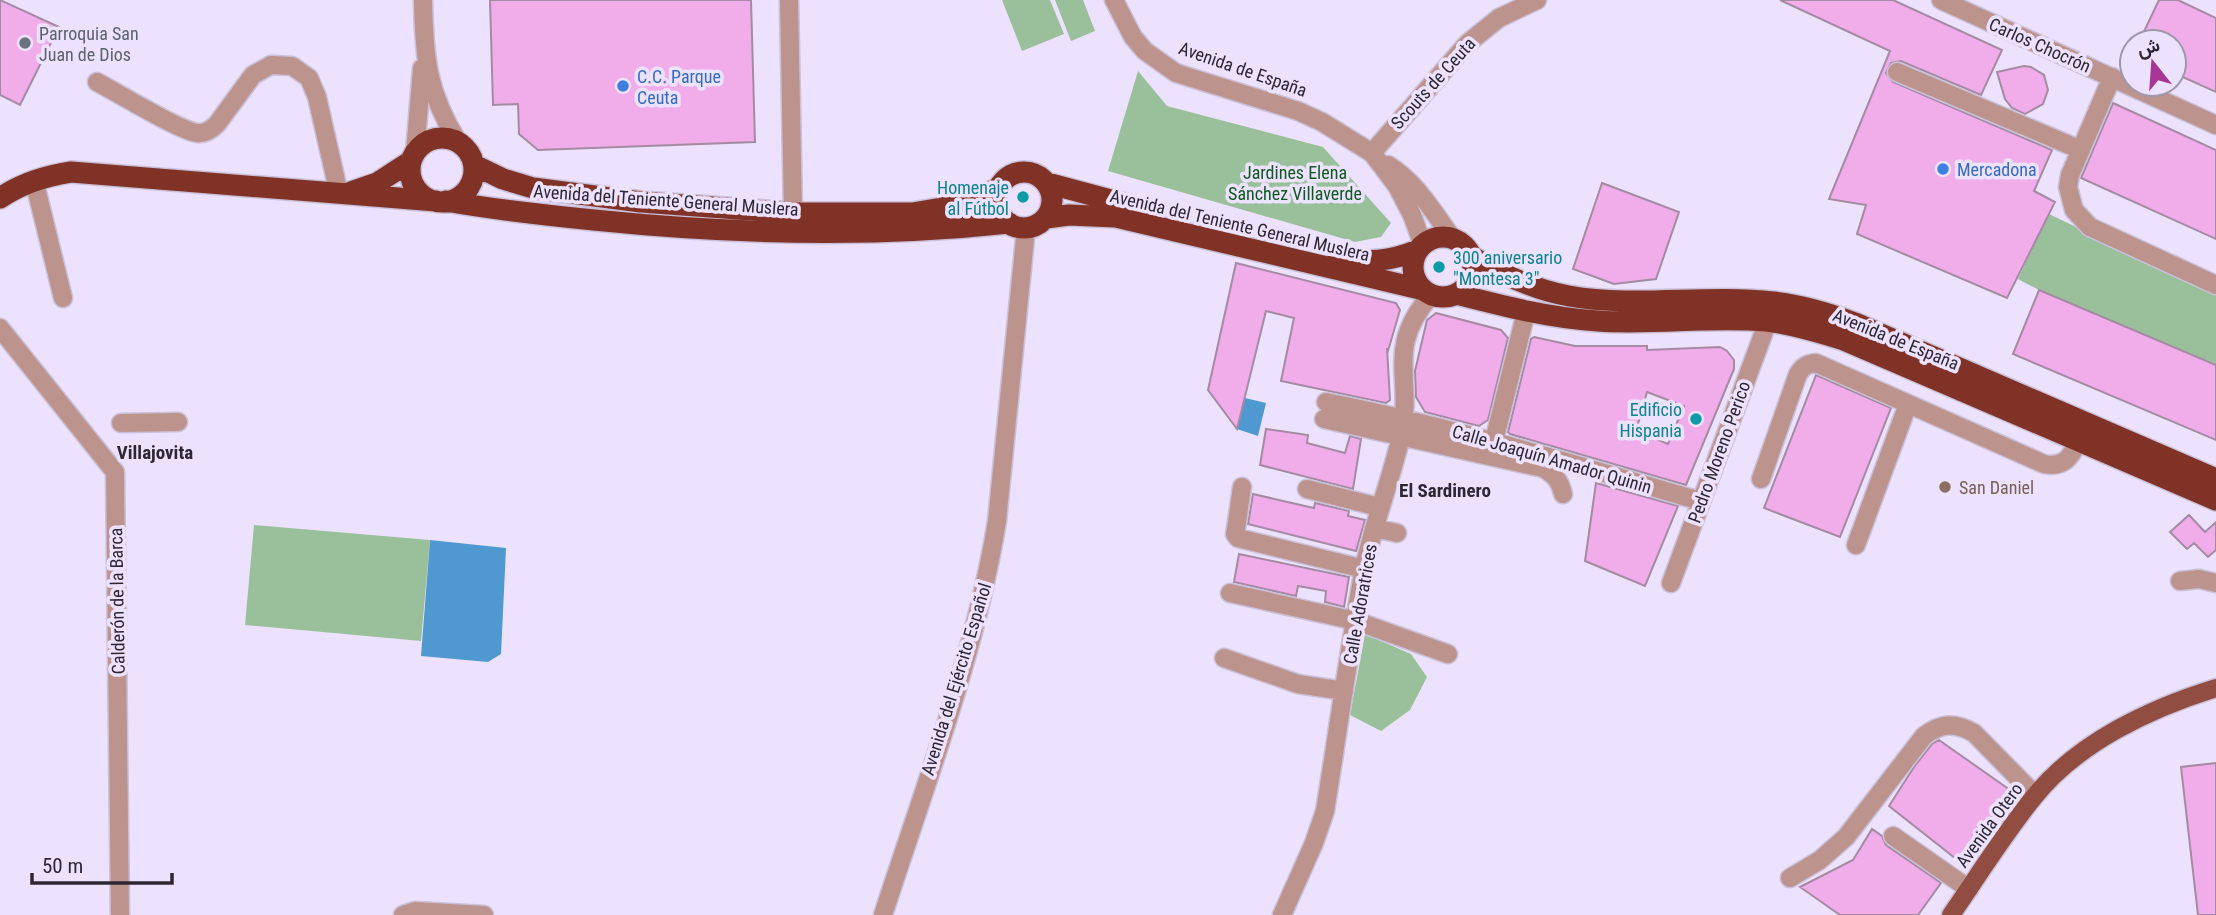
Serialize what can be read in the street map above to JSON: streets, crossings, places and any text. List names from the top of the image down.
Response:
{
  "streets": {
    "highway": ["Avenida de España", "Avenida del Teniente General Muslera"],
    "main road": ["Avenida Otero"],
    "street": [
      "Carlos Chocrón",
      "Scouts de Ceuta",
      "Pedro Moreno Perico",
      "Calle Joaquín Amador Quinin",
      "Calderón de la Barca",
      "Calle Adoratrices",
      "Avenida del Ejército Español"
    ]
  },
  "crossings": [
    ["Avenida de España", "Scouts de Ceuta"],
    ["Avenida de España", "Avenida del Teniente General Muslera"],
    ["Avenida de España", "Pedro Moreno Perico"],
    ["Avenida de España", "Calle Adoratrices"],
    ["Avenida del Teniente General Muslera", "Calle Adoratrices"],
    ["Avenida del Teniente General Muslera", "Avenida del Ejército Español"],
    ["Pedro Moreno Perico", "Calle Joaquín Amador Quinin"],
    ["Calle Joaquín Amador Quinin", "Calle Adoratrices"]
  ],
  "districts": ["Villajovita", "El Sardinero"],
  "parks": ["Jardines Elena Sánchez Villaverde"],
  "places": [
    "Parroquia San Juan de Dios",
    "C.C. Parque Ceuta",
    "Mercadona",
    "Homenaje al Fútbol",
    "300 aniversario \"Montesa 3\"",
    "Edificio Hispania",
    "San Daniel"
  ],
  "scale_bar": "50 m",
  "north": "top"
}
